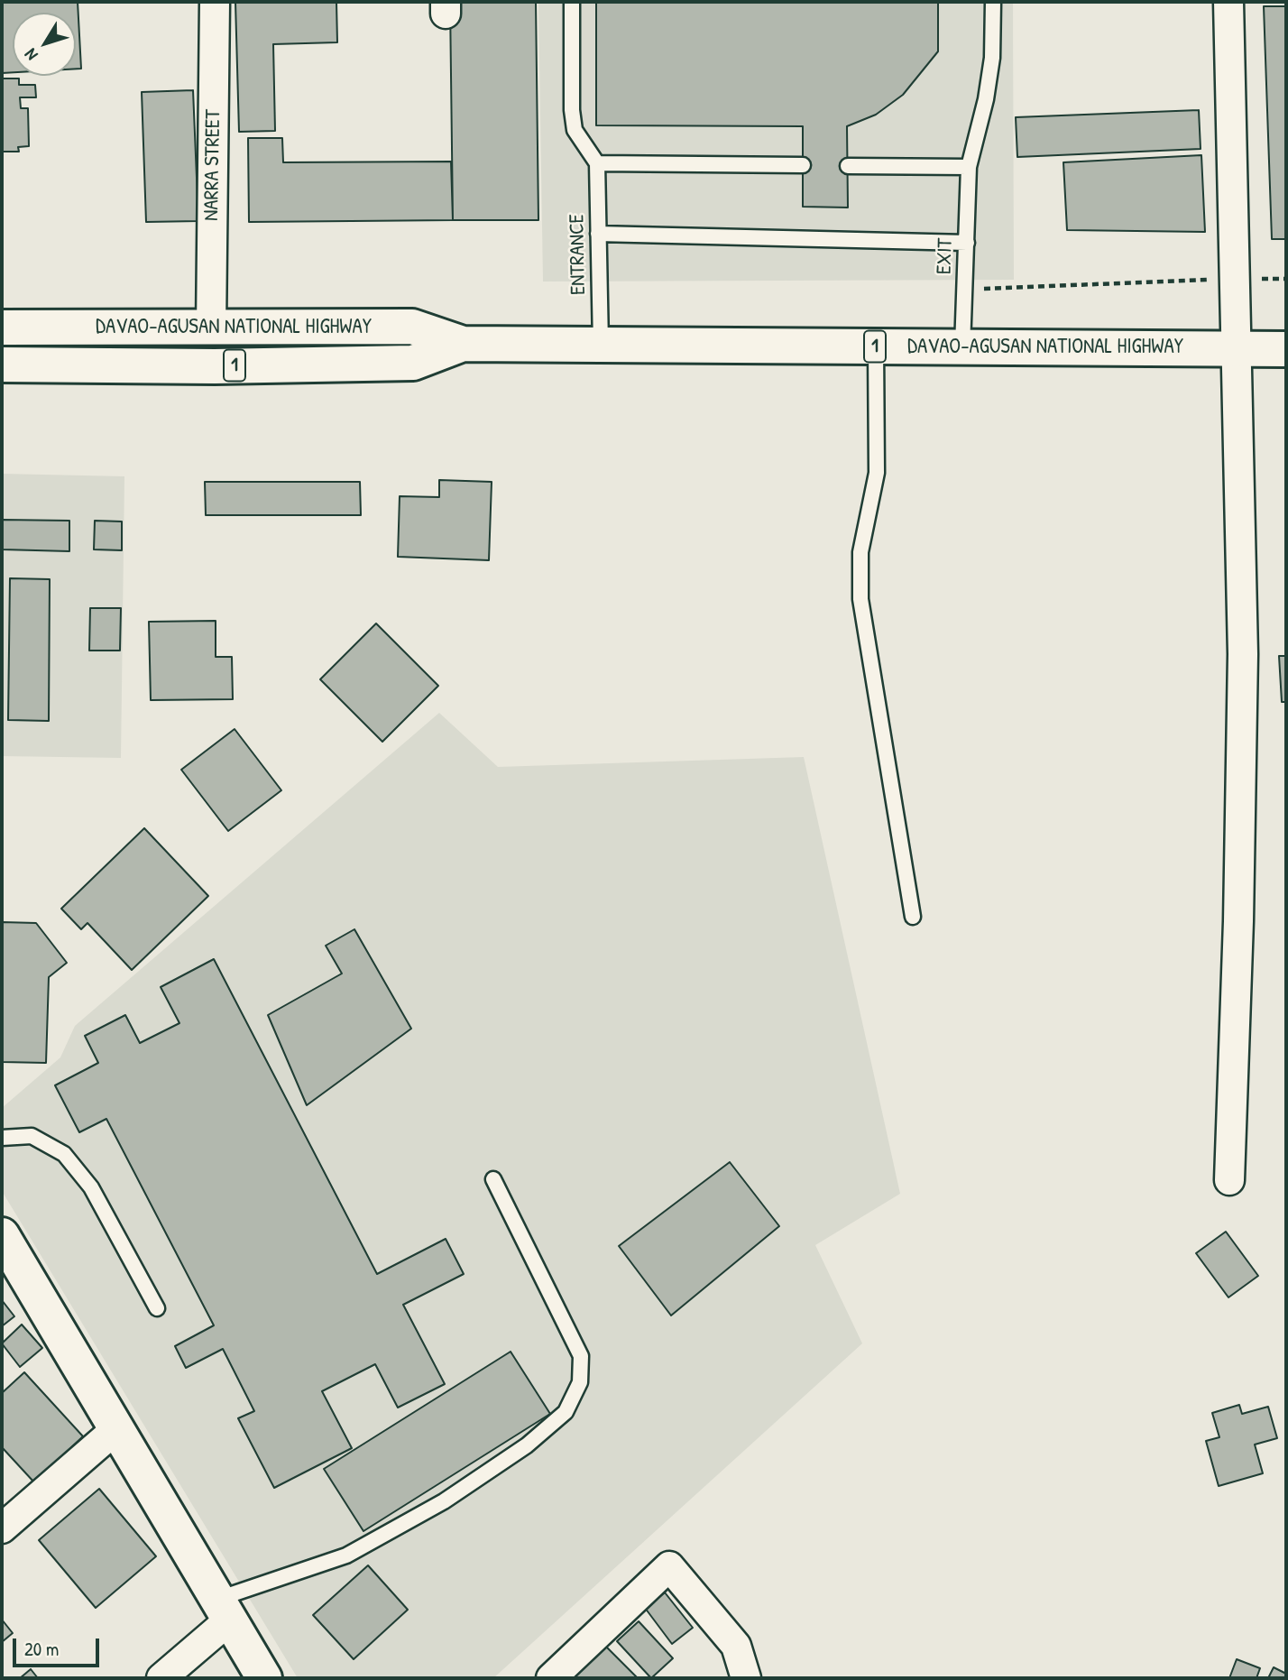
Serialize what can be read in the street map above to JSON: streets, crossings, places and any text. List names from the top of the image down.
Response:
{
  "streets": {
    "main road": ["DAVAO-AGUSAN NATIONAL HIGHWAY", "1"],
    "street": ["NARRA STREET"],
    "lane": ["ENTRANCE", "EXIT"]
  },
  "crossings": [
    ["NARRA STREET", "DAVAO-AGUSAN NATIONAL HIGHWAY"],
    ["ENTRANCE", "DAVAO-AGUSAN NATIONAL HIGHWAY"],
    ["EXIT", "DAVAO-AGUSAN NATIONAL HIGHWAY"]
  ],
  "scale_bar": "20 m",
  "north": "bottom left"
}
